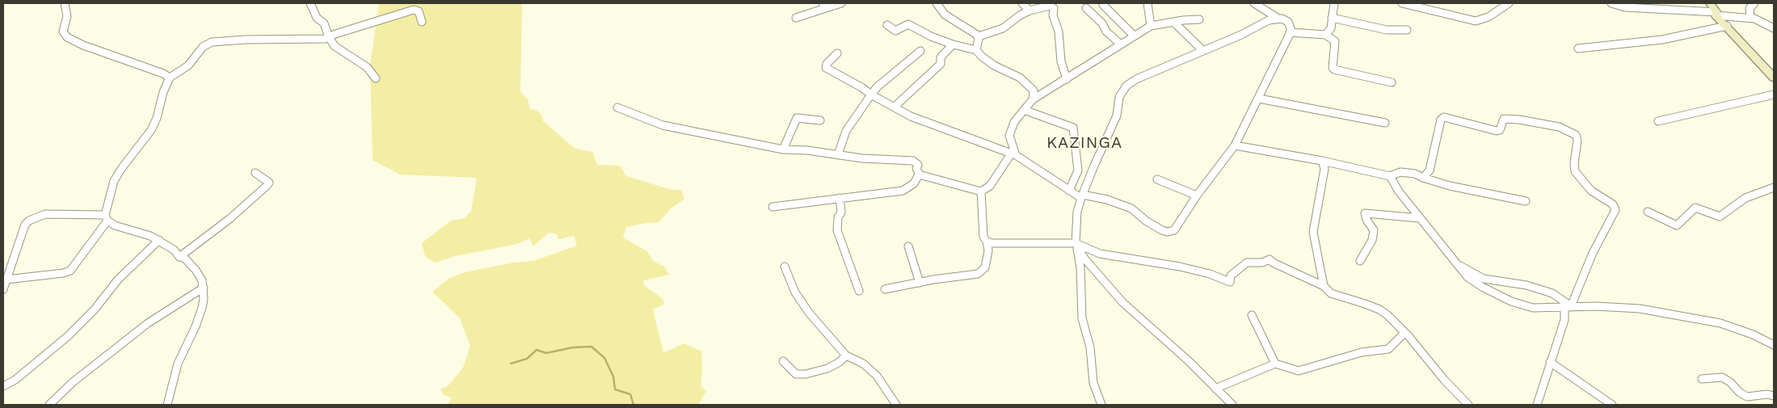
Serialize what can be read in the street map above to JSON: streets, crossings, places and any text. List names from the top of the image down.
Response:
{
  "districts": ["KAZINGA"]
}
